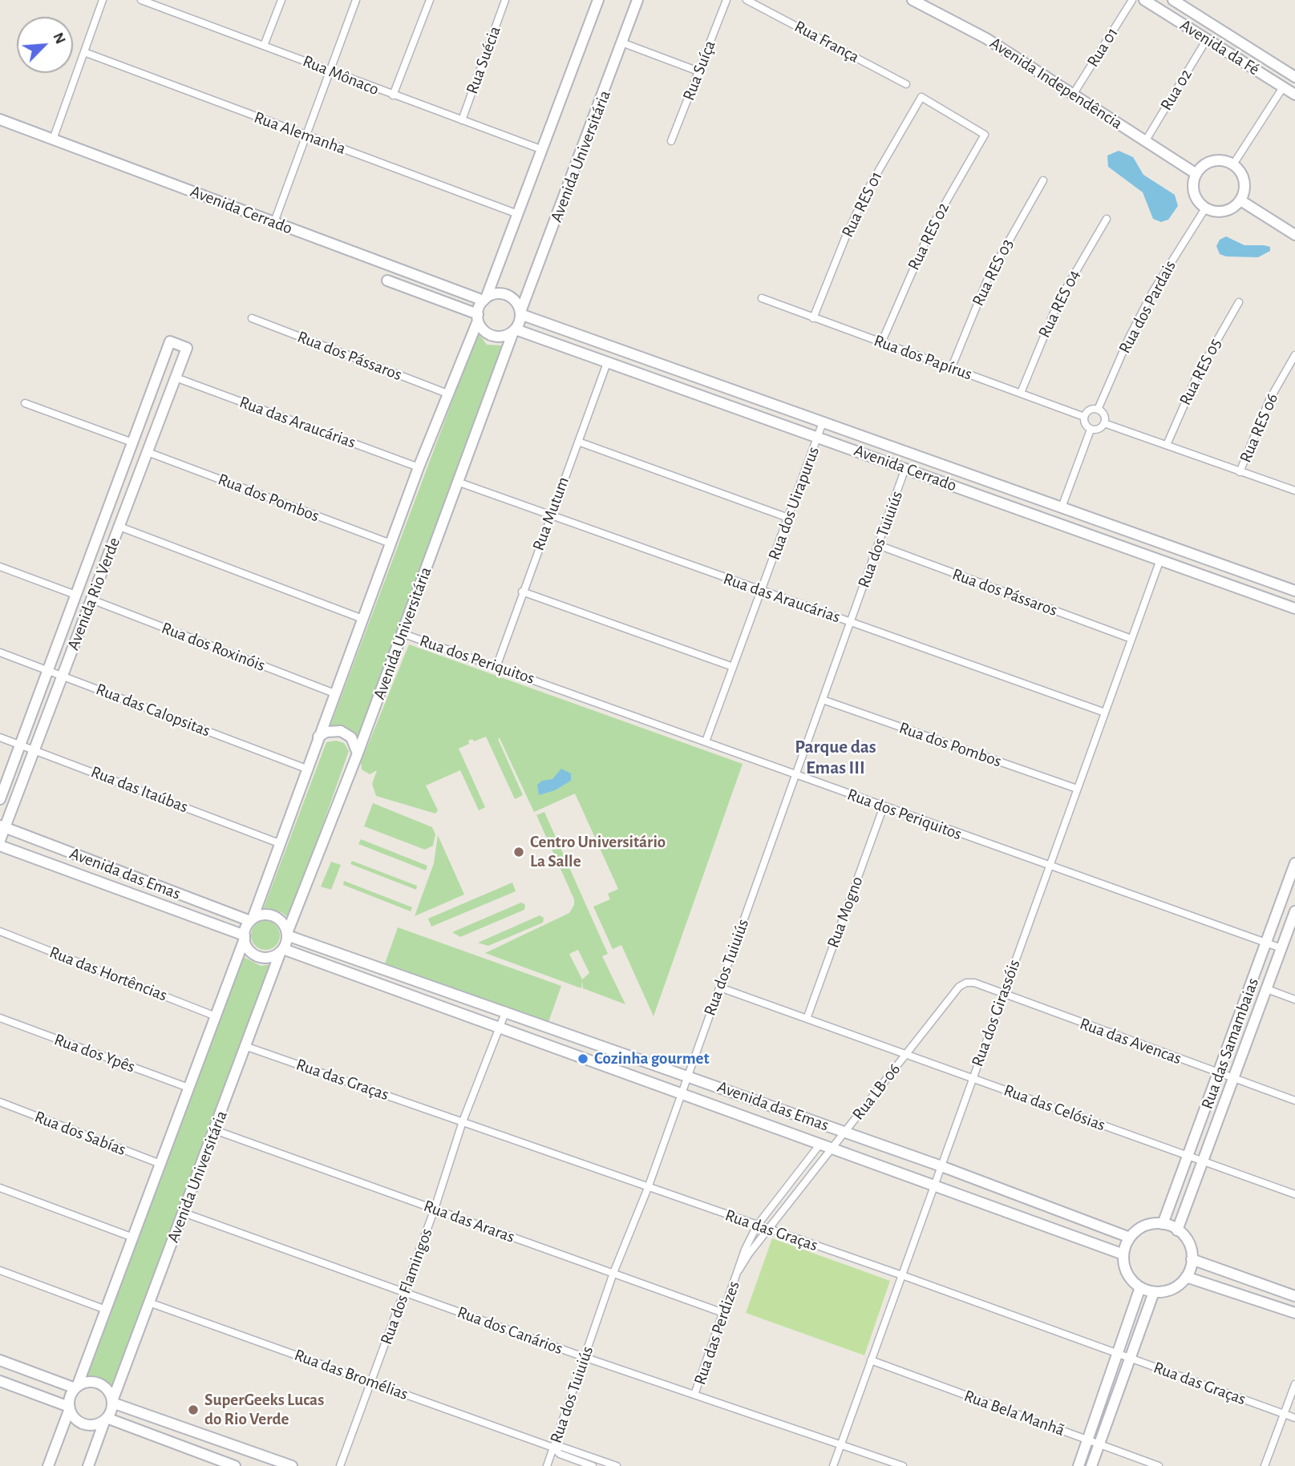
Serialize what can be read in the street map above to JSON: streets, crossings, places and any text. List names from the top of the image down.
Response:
{
  "streets": {
    "street": [
      "Rua França",
      "Rua 01",
      "Avenida da Fé",
      "Rua Suécia",
      "Rua Suíça",
      "Rua Mônaco",
      "Avenida Independência",
      "Rua 02",
      "Rua Alemanha",
      "Avenida Universitária",
      "Rua RES 01",
      "Avenida Cerrado",
      "Rua RES 02",
      "Rua RES 03",
      "Rua RES 04",
      "Rua dos Pardais",
      "Rua dos Pássaros",
      "Rua dos Papírus",
      "Rua RES 05",
      "Rua das Araucárias",
      "Rua RES 06",
      "Rua dos Pombos",
      "Rua dos Uirapurus",
      "Rua Mutum",
      "Rua dos Tuiuiús",
      "Avenida Rio Verde",
      "Rua dos Roxinóis",
      "Rua dos Periquitos",
      "Rua das Calopsitas",
      "Rua das Itaúbas",
      "Avenida das Emas",
      "Rua Mogno",
      "Rua das Hortências",
      "Rua dos Girassóis",
      "Rua das Avencas",
      "Rua das Samambaias",
      "Rua dos Ypês",
      "Rua das Graças",
      "Rua LB-06",
      "Rua das Celósias",
      "Rua dos Sabías",
      "Rua das Araras",
      "Rua dos Flamingos",
      "Rua dos Canários",
      "Rua das Perdizes",
      "Rua das Bromélias",
      "Rua Bela Manhã"
    ]
  },
  "crossings": [
    ["Rua 01", "Avenida Independência"],
    ["Avenida da Fé", "Rua 02"],
    ["Rua Suécia", "Rua Mônaco"],
    ["Avenida Independência", "Rua 02"],
    ["Avenida Independência", "Rua dos Pardais"],
    ["Avenida Universitária", "Avenida Cerrado"],
    ["Avenida Universitária", "Rua das Araucárias"],
    ["Avenida Universitária", "Rua dos Periquitos"],
    ["Avenida Universitária", "Avenida das Emas"],
    ["Avenida Universitária", "Rua das Graças"],
    ["Avenida Universitária", "Rua das Araras"],
    ["Avenida Universitária", "Rua dos Canários"],
    ["Avenida Universitária", "Rua das Bromélias"],
    ["Rua RES 01", "Rua RES 02"],
    ["Rua RES 01", "Rua dos Papírus"],
    ["Avenida Cerrado", "Rua dos Uirapurus"],
    ["Avenida Cerrado", "Rua Mutum"],
    ["Avenida Cerrado", "Rua dos Tuiuiús"],
    ["Avenida Cerrado", "Rua dos Girassóis"],
    ["Rua RES 02", "Rua dos Papírus"],
    ["Rua RES 03", "Rua dos Papírus"],
    ["Rua RES 04", "Rua dos Papírus"],
    ["Rua dos Pardais", "Rua dos Papírus"],
    ["Rua dos Pássaros", "Rua dos Tuiuiús"],
    ["Rua dos Pássaros", "Rua dos Girassóis"],
    ["Rua das Araucárias", "Rua dos Uirapurus"],
    ["Rua das Araucárias", "Rua Mutum"],
    ["Rua das Araucárias", "Rua dos Tuiuiús"],
    ["Rua das Araucárias", "Avenida Rio Verde"],
    ["Rua das Araucárias", "Rua dos Girassóis"],
    ["Rua dos Pombos", "Rua dos Tuiuiús"],
    ["Rua dos Pombos", "Avenida Rio Verde"],
    ["Rua dos Pombos", "Rua dos Girassóis"],
    ["Rua dos Uirapurus", "Rua dos Periquitos"],
    ["Rua Mutum", "Rua dos Periquitos"],
    ["Rua dos Tuiuiús", "Rua dos Periquitos"],
    ["Rua dos Tuiuiús", "Avenida das Emas"],
    ["Rua dos Tuiuiús", "Rua das Graças"],
    ["Rua dos Tuiuiús", "Rua das Celósias"],
    ["Rua dos Tuiuiús", "Rua das Araras"],
    ["Rua dos Tuiuiús", "Rua dos Canários"],
    ["Rua dos Tuiuiús", "Rua das Bromélias"],
    ["Avenida Rio Verde", "Rua dos Roxinóis"],
    ["Avenida Rio Verde", "Rua das Calopsitas"],
    ["Avenida Rio Verde", "Rua das Itaúbas"],
    ["Avenida Rio Verde", "Avenida das Emas"],
    ["Rua dos Periquitos", "Rua Mogno"],
    ["Rua dos Periquitos", "Rua dos Girassóis"],
    ["Rua dos Periquitos", "Rua das Samambaias"],
    ["Avenida das Emas", "Rua dos Girassóis"],
    ["Avenida das Emas", "Rua das Samambaias"],
    ["Avenida das Emas", "Rua LB-06"],
    ["Avenida das Emas", "Rua dos Flamingos"],
    ["Rua Mogno", "Rua das Celósias"],
    ["Rua dos Girassóis", "Rua das Avencas"],
    ["Rua dos Girassóis", "Rua das Graças"],
    ["Rua dos Girassóis", "Rua das Celósias"],
    ["Rua dos Girassóis", "Rua dos Canários"],
    ["Rua dos Girassóis", "Rua Bela Manhã"],
    ["Rua das Avencas", "Rua das Samambaias"],
    ["Rua das Avencas", "Rua LB-06"],
    ["Rua das Samambaias", "Rua das Celósias"],
    ["Rua das Graças", "Rua LB-06"],
    ["Rua das Graças", "Rua dos Flamingos"],
    ["Rua das Graças", "Rua das Perdizes"],
    ["Rua LB-06", "Rua das Celósias"],
    ["Rua LB-06", "Rua das Perdizes"],
    ["Rua das Araras", "Rua dos Flamingos"],
    ["Rua das Araras", "Rua das Perdizes"],
    ["Rua dos Flamingos", "Rua dos Canários"],
    ["Rua dos Flamingos", "Rua das Bromélias"],
    ["Rua dos Canários", "Rua das Perdizes"]
  ],
  "districts": ["Parque das Emas III"],
  "places": ["Centro Universitário La Salle", "Cozinha gourmet", "SuperGeeks Lucas do Rio Verde"],
  "north": "top right"
}
